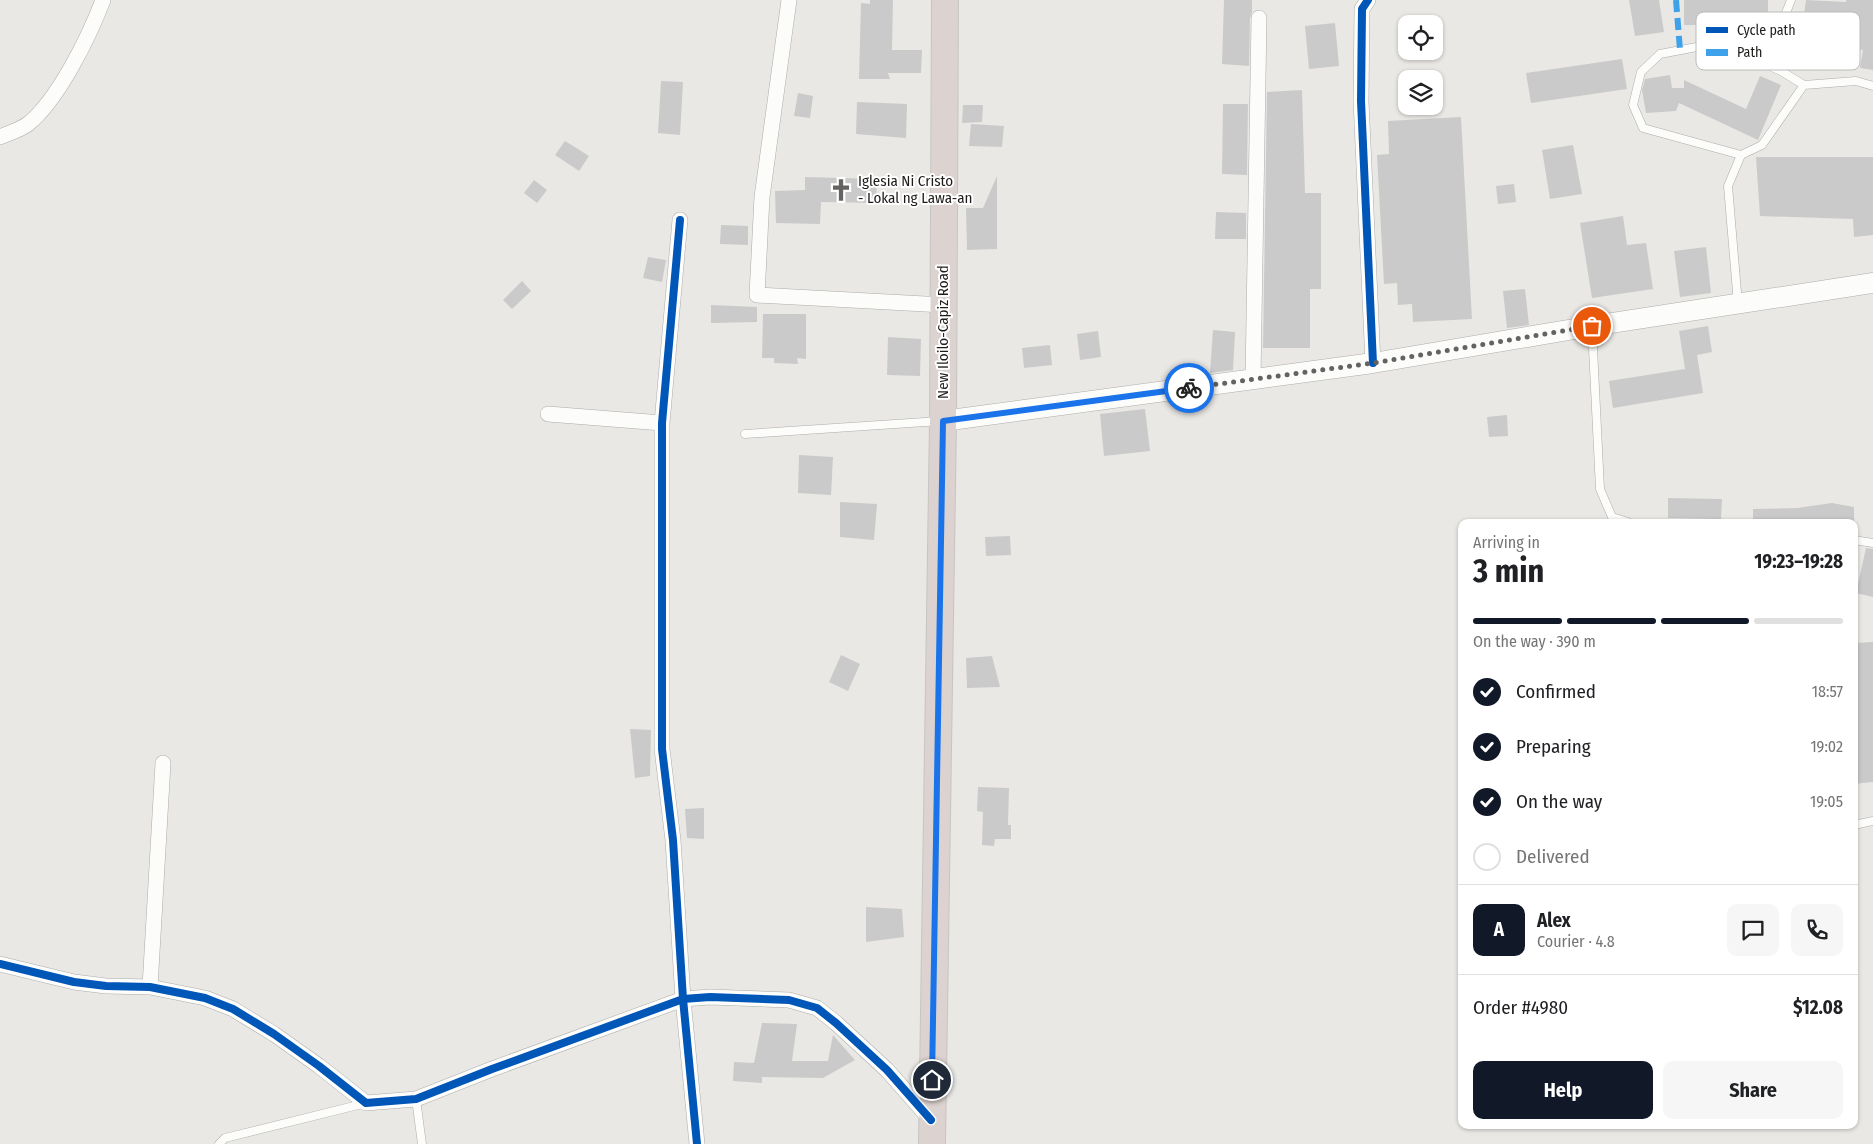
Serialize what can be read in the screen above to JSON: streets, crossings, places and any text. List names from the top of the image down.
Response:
{
  "streets": {
    "highway": ["New Iloilo-Capiz Road"]
  },
  "places": {
    "church": ["Iglesia Ni Cristo - Lokal ng Lawa-an"]
  },
  "legend": ["Cycle path", "Path"],
  "page": {
    "heading": ["3 min", "Arriving in", "19:23–19:28"],
    "panel": [
      "Alex",
      "Courier · 4.8",
      "Order #4980",
      "$12.08"
    ],
    "bar": "On the way · 390 m",
    "list": [
      ["Confirmed", "18:57"],
      ["Preparing", "19:02"],
      ["On the way", "19:05"],
      "Delivered"
    ],
    "round": "A",
    "buttons": ["Help", "Share"]
  }
}
